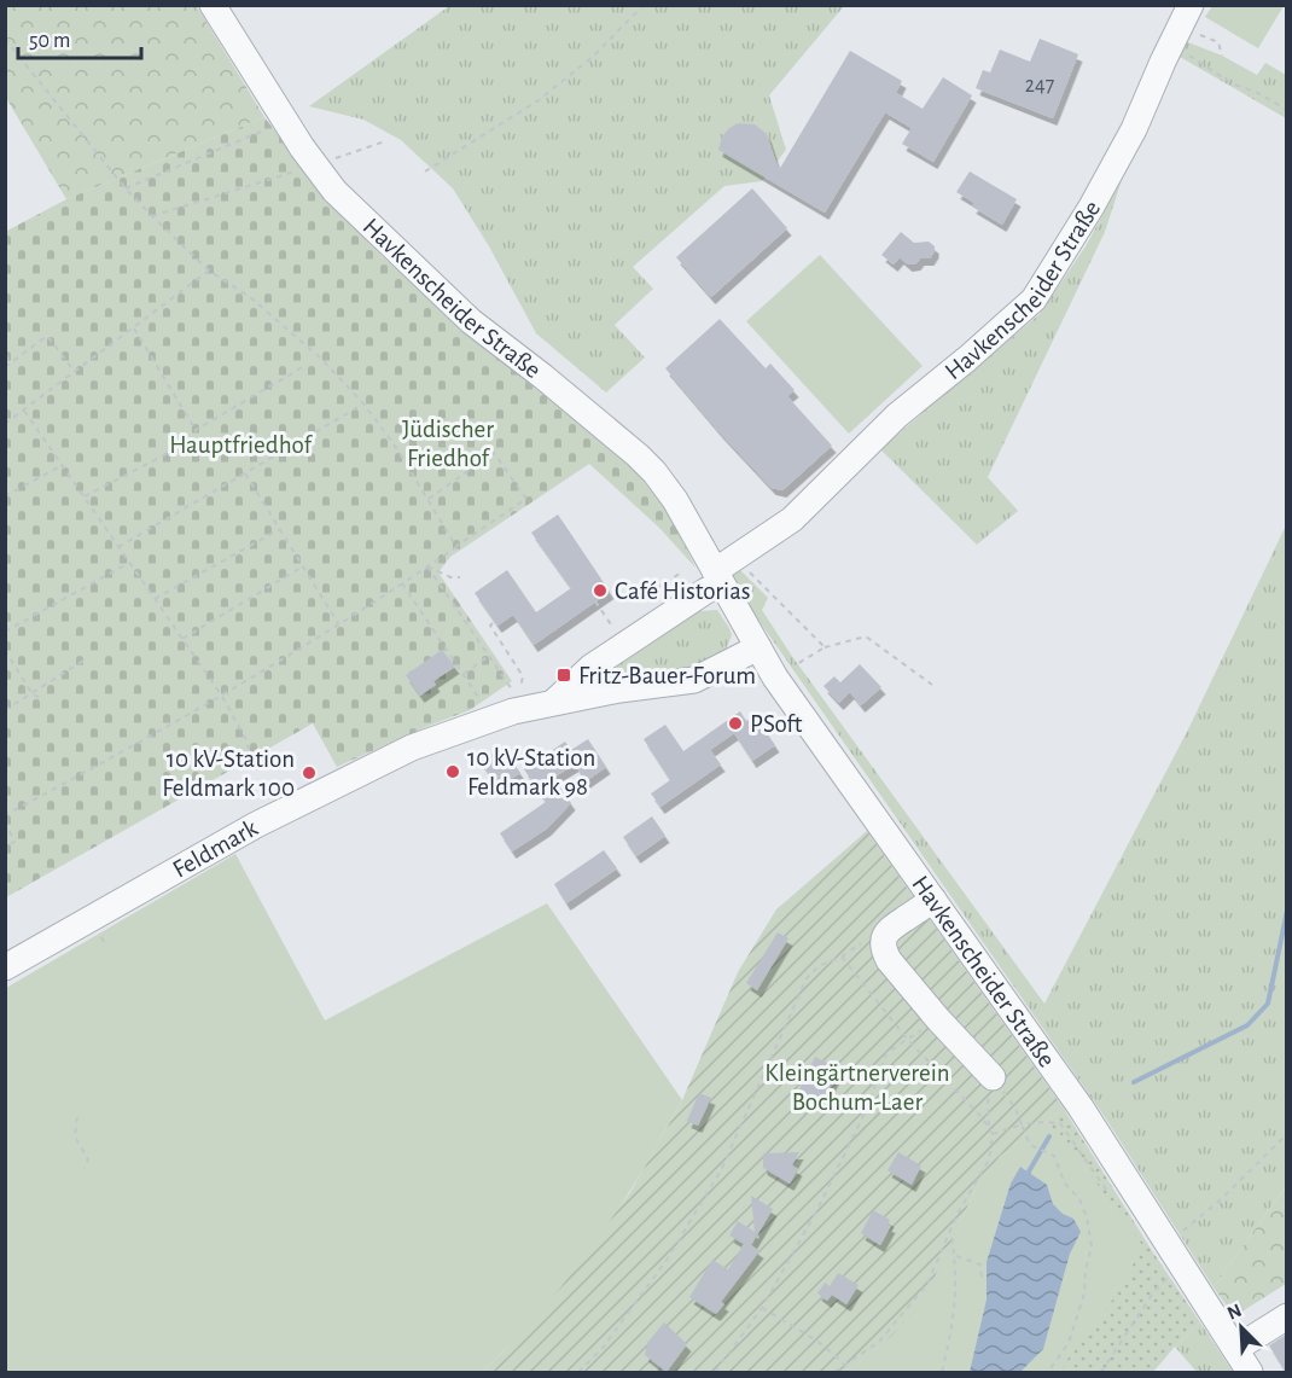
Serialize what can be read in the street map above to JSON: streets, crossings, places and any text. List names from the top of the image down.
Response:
{
  "streets": {
    "street": ["Havkenscheider Straße", "Feldmark"]
  },
  "crossings": [
    ["Havkenscheider Straße", "Feldmark"]
  ],
  "parks": ["Jüdischer Friedhof", "Hauptfriedhof", "Kleingärtnerverein Bochum-Laer"],
  "places": {
    "other": [
      "Café Historias",
      "PSoft",
      "10 kV-Station Feldmark 98",
      "10 kV-Station Feldmark 100"
    ],
    "transit": ["Fritz-Bauer-Forum"]
  },
  "house_numbers": ["247"],
  "scale_bar": "50 m",
  "north": "top left"
}
